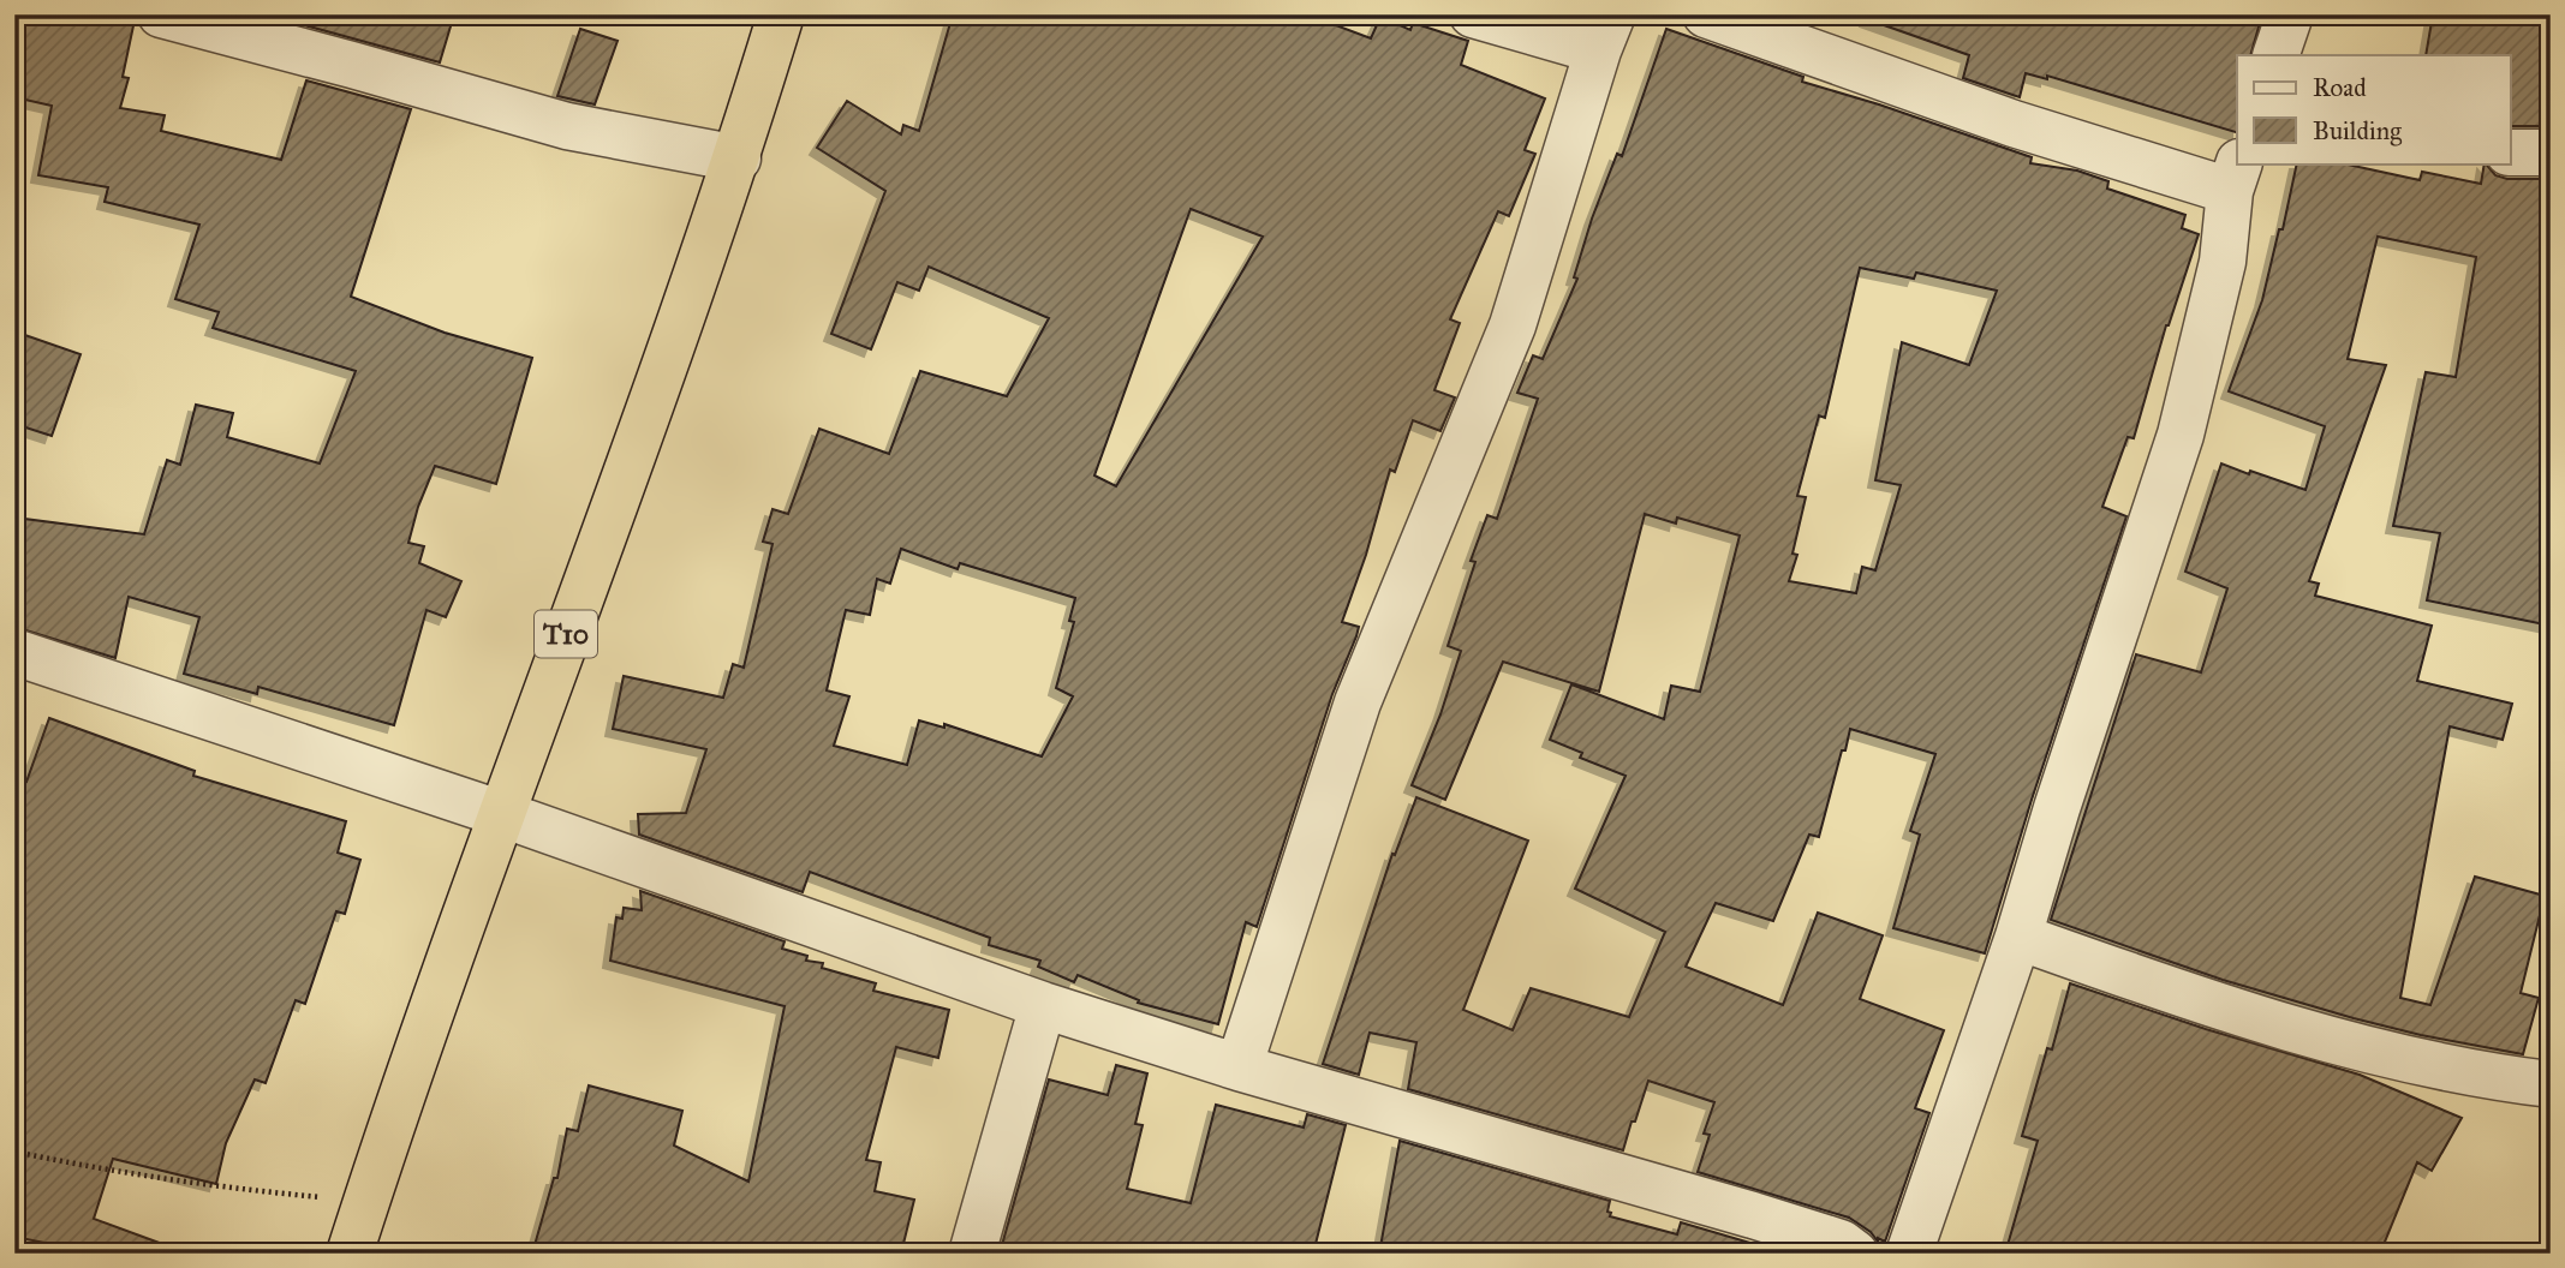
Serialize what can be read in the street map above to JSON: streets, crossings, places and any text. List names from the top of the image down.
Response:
{
  "streets": {
    "highway": ["T10"]
  },
  "legend": ["Road", "Building"]
}
